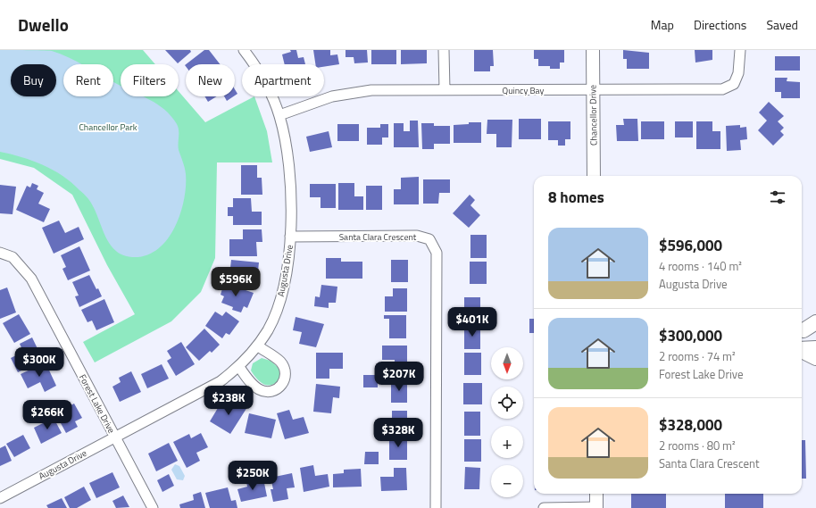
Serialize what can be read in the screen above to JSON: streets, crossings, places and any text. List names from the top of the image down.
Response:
{
  "streets": {
    "street": [
      "Quincy Bay",
      "Chancellor Drive",
      "Santa Clara Crescent",
      "Augusta Drive",
      "Forest Lake Drive"
    ]
  },
  "crossings": [
    ["Quincy Bay", "Chancellor Drive"],
    ["Quincy Bay", "Augusta Drive"],
    ["Santa Clara Crescent", "Augusta Drive"],
    ["Augusta Drive", "Forest Lake Drive"]
  ],
  "parks": ["Chancellor Park"],
  "north": "bottom",
  "page": {
    "header": "Dwello",
    "nav": ["Map", "Directions", "Saved"],
    "chip": [
      "Buy",
      "Rent",
      "Filters",
      "New",
      "Apartment"
    ],
    "heading": "8 homes",
    "list": [
      {
        "name": "$596,000",
        "note": "4 rooms · 140 m² · Augusta Drive"
      },
      {
        "name": "$300,000",
        "note": "2 rooms · 74 m² · Forest Lake Drive"
      },
      {
        "name": "$328,000",
        "note": "2 rooms · 80 m² · Santa Clara Crescent"
      }
    ],
    "price": [
      "$596K",
      "$401K",
      "$300K",
      "$207K",
      "$238K",
      "$266K",
      "$328K",
      "$250K"
    ],
    "map_buttons": ["+", "−"]
  }
}
